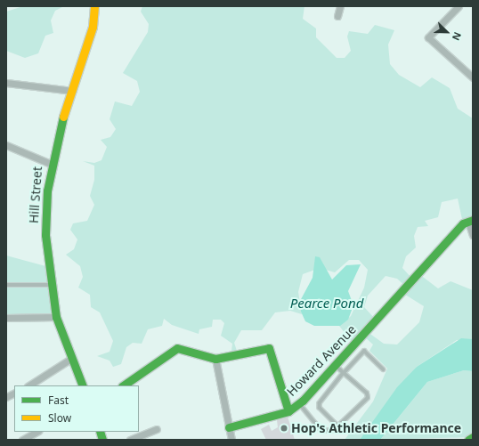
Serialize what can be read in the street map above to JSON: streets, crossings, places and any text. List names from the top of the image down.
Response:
{
  "streets": {
    "street": ["Hill Street", "Howard Avenue"]
  },
  "water": ["Pearce Pond"],
  "places": ["Hop's Athletic Performance"],
  "legend": ["Fast", "Slow"],
  "north": "bottom right"
}
